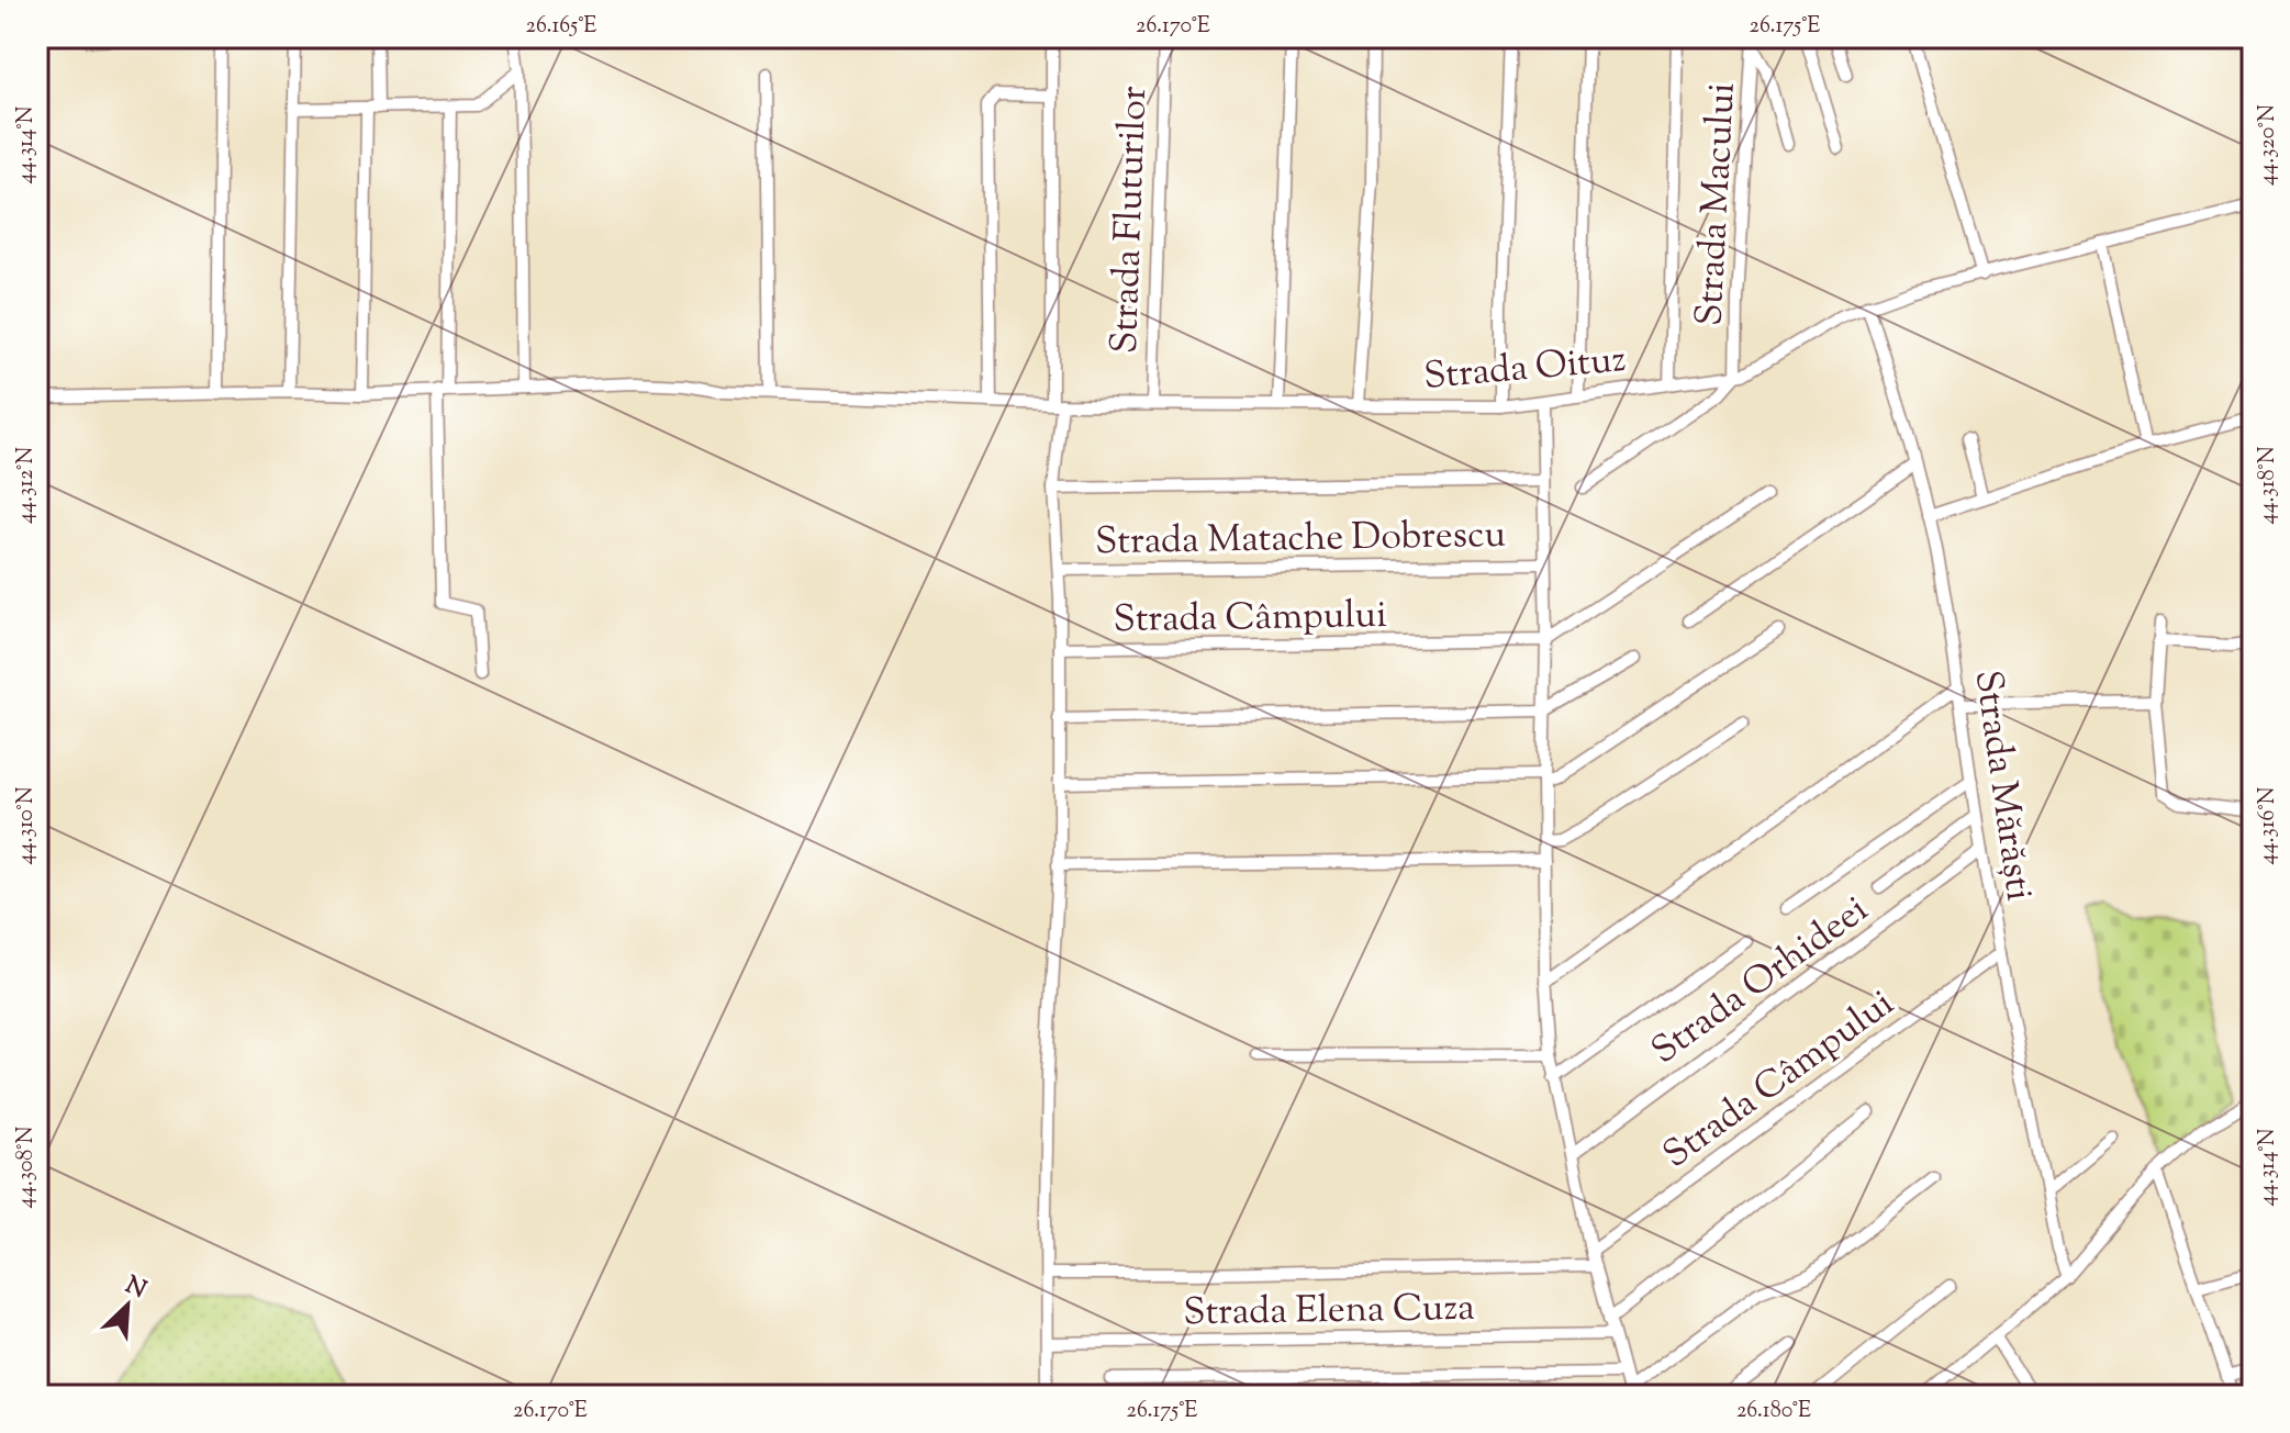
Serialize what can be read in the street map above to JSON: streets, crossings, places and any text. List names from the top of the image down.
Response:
{
  "streets": {
    "street": [
      "Strada Macului",
      "Strada Fluturilor",
      "Strada Oituz",
      "Strada Matache Dobrescu",
      "Strada Câmpului",
      "Strada Mărăști",
      "Strada Orhideei",
      "Strada Elena Cuza"
    ]
  },
  "crossings": [
    ["Strada Macului", "Strada Oituz"],
    ["Strada Fluturilor", "Strada Oituz"],
    ["Strada Oituz", "Strada Mărăști"],
    ["Strada Câmpului", "Strada Mărăști"],
    ["Strada Mărăști", "Strada Orhideei"]
  ],
  "north": "top right",
  "coordinates": [
    "26.165°E",
    "26.170°E",
    "26.175°E",
    "44.320°N",
    "44.314°N",
    "44.318°N",
    "44.312°N",
    "44.316°N",
    "44.310°N",
    "44.308°N",
    "26.180°E"
  ]
}
